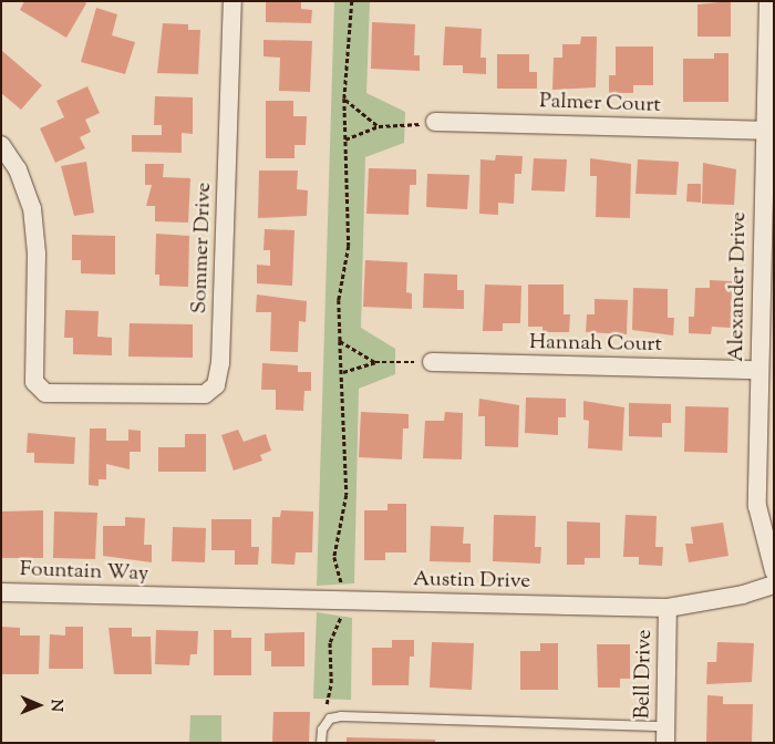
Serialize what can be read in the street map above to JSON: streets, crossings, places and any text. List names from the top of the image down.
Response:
{
  "streets": {
    "street": [
      "Palmer Court",
      "Sommer Drive",
      "Alexander Drive",
      "Hannah Court",
      "Fountain Way",
      "Austin Drive",
      "Bell Drive"
    ]
  },
  "crossings": [
    ["Palmer Court", "Alexander Drive"],
    ["Alexander Drive", "Hannah Court"],
    ["Fountain Way", "Austin Drive"],
    ["Austin Drive", "Bell Drive"]
  ],
  "north": "right"
}
